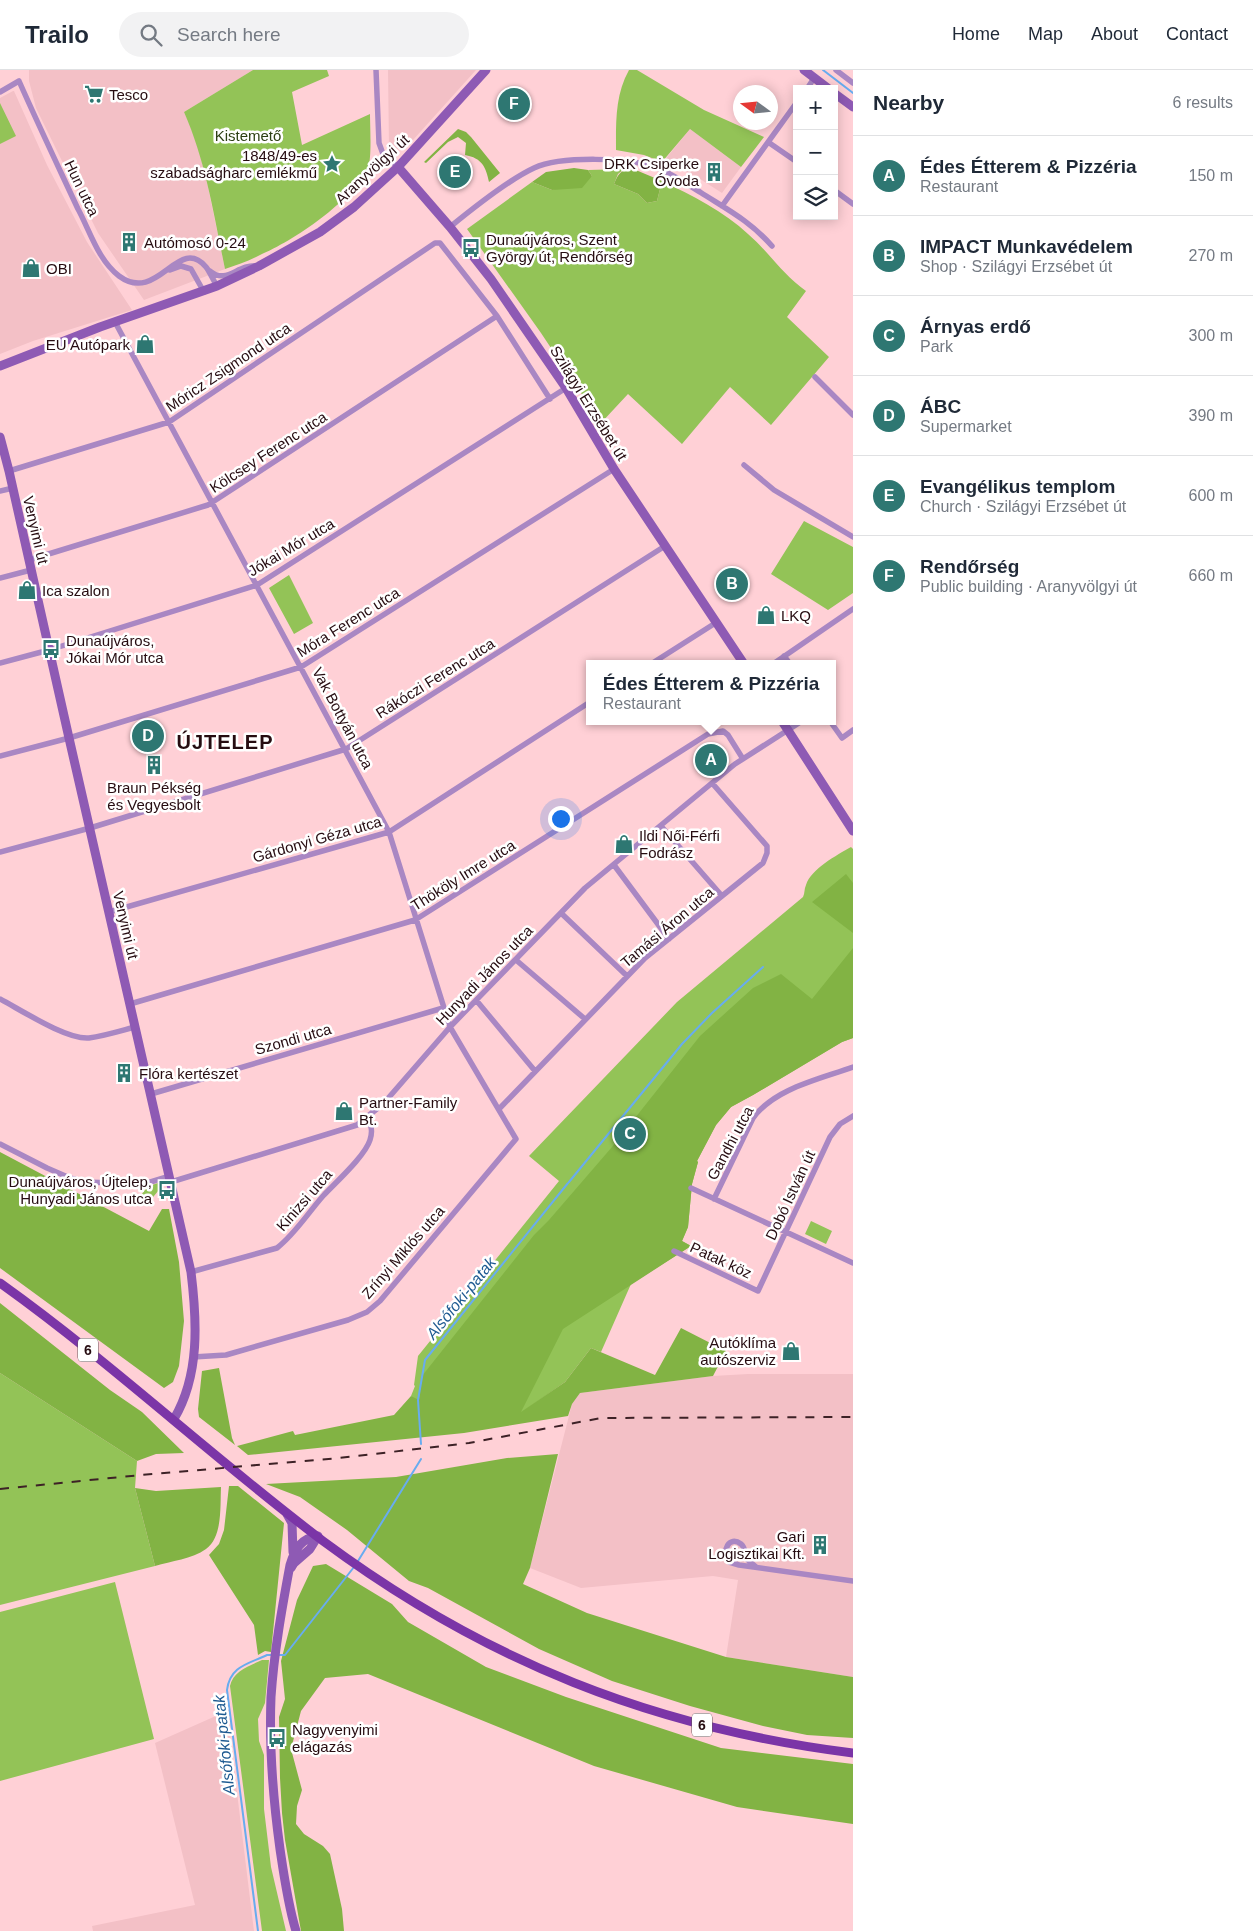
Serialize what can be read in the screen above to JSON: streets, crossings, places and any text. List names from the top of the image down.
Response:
{
  "streets": {
    "main road": ["6"],
    "street": [
      "Aranyvölgyi út",
      "Hun utca",
      "Móricz Zsigmond utca",
      "Szilágyi Erzsébet út",
      "Kölcsey Ferenc utca",
      "Venyimi út",
      "Jókai Mór utca",
      "Móra Ferenc utca",
      "Rákóczi Ferenc utca",
      "Vak Bottyán utca",
      "Gárdonyi Géza utca",
      "Thököly Imre utca",
      "Tamási Áron utca",
      "Hunyadi János utca",
      "Szondi utca",
      "Gandhi utca",
      "Dobó István út",
      "Kinizsi utca",
      "Zrínyi Miklós utca",
      "Patak köz"
    ]
  },
  "crossings": [
    ["Aranyvölgyi út", "Hun utca"],
    ["Aranyvölgyi út", "Szilágyi Erzsébet út"],
    ["Aranyvölgyi út", "Vak Bottyán utca"],
    ["Móricz Zsigmond utca", "Szilágyi Erzsébet út"],
    ["Móricz Zsigmond utca", "Venyimi út"],
    ["Móricz Zsigmond utca", "Vak Bottyán utca"],
    ["Szilágyi Erzsébet út", "Kölcsey Ferenc utca"],
    ["Szilágyi Erzsébet út", "Jókai Mór utca"],
    ["Szilágyi Erzsébet út", "Móra Ferenc utca"],
    ["Szilágyi Erzsébet út", "Rákóczi Ferenc utca"],
    ["Kölcsey Ferenc utca", "Venyimi út"],
    ["Kölcsey Ferenc utca", "Vak Bottyán utca"],
    ["Venyimi út", "Jókai Mór utca"],
    ["Venyimi út", "Móra Ferenc utca"],
    ["Venyimi út", "Rákóczi Ferenc utca"],
    ["Venyimi út", "Gárdonyi Géza utca"],
    ["Venyimi út", "Thököly Imre utca"],
    ["Venyimi út", "Hunyadi János utca"],
    ["Venyimi út", "Szondi utca"],
    ["Venyimi út", "Kinizsi utca"],
    ["Venyimi út", "Zrínyi Miklós utca"],
    ["Venyimi út", "6"],
    ["Jókai Mór utca", "Vak Bottyán utca"],
    ["Móra Ferenc utca", "Vak Bottyán utca"],
    ["Rákóczi Ferenc utca", "Vak Bottyán utca"],
    ["Vak Bottyán utca", "Gárdonyi Géza utca"],
    ["Vak Bottyán utca", "Thököly Imre utca"],
    ["Vak Bottyán utca", "Tamási Áron utca"],
    ["Vak Bottyán utca", "Hunyadi János utca"],
    ["Vak Bottyán utca", "Szondi utca"],
    ["Vak Bottyán utca", "Zrínyi Miklós utca"],
    ["Thököly Imre utca", "Hunyadi János utca"],
    ["Tamási Áron utca", "Hunyadi János utca"],
    ["Hunyadi János utca", "Kinizsi utca"],
    ["Gandhi utca", "Dobó István út"],
    ["Dobó István út", "Patak köz"]
  ],
  "districts": ["ÚJTELEP"],
  "water": ["Alsófoki-patak"],
  "parks": ["Kistemető"],
  "places": {
    "supermarket": ["Tesco"],
    "place": ["1848/49-es szabadságharc emlékmű"],
    "building": [
      "DRK Csiperke Óvoda",
      "Autómosó 0-24",
      "Braun Pékség és Vegyesbolt",
      "Flóra kertészet",
      "Gari Logisztikai Kft."
    ],
    "bus stop": [
      "Dunaújváros, Szent György út, Rendőrség",
      "Dunaújváros, Jókai Mór utca",
      "Dunaújváros, Újtelep, Hunyadi János utca",
      "Nagyvenyimi elágazás"
    ],
    "shop": [
      "OBI",
      "EU Autópark",
      "Ica szalon",
      "LKQ",
      "Ildi Női-Férfi Fodrász",
      "Partner-Family Bt.",
      "Autóklíma autószerviz"
    ]
  },
  "north": "left",
  "page": {
    "header": "Trailo",
    "search": "Search here",
    "nav": [
      "Home",
      "Map",
      "About",
      "Contact"
    ],
    "heading": ["Nearby", "6 results"],
    "map_buttons": ["+", "−"],
    "pins": [
      "F",
      "E",
      "B",
      "D",
      "A",
      "C"
    ],
    "list": [
      {
        "mark": "A",
        "name": "Édes Étterem & Pizzéria",
        "note": "Restaurant",
        "value": "150 m"
      },
      {
        "mark": "B",
        "name": "IMPACT Munkavédelem",
        "note": "Shop · Szilágyi Erzsébet út",
        "value": "270 m"
      },
      {
        "mark": "C",
        "name": "Árnyas erdő",
        "note": "Park",
        "value": "300 m"
      },
      {
        "mark": "D",
        "name": "ÁBC",
        "note": "Supermarket",
        "value": "390 m"
      },
      {
        "mark": "E",
        "name": "Evangélikus templom",
        "note": "Church · Szilágyi Erzsébet út",
        "value": "600 m"
      },
      {
        "mark": "F",
        "name": "Rendőrség",
        "note": "Public building · Aranyvölgyi út",
        "value": "660 m"
      }
    ],
    "popup": ["Édes Étterem & Pizzéria", "Restaurant"]
  }
}
